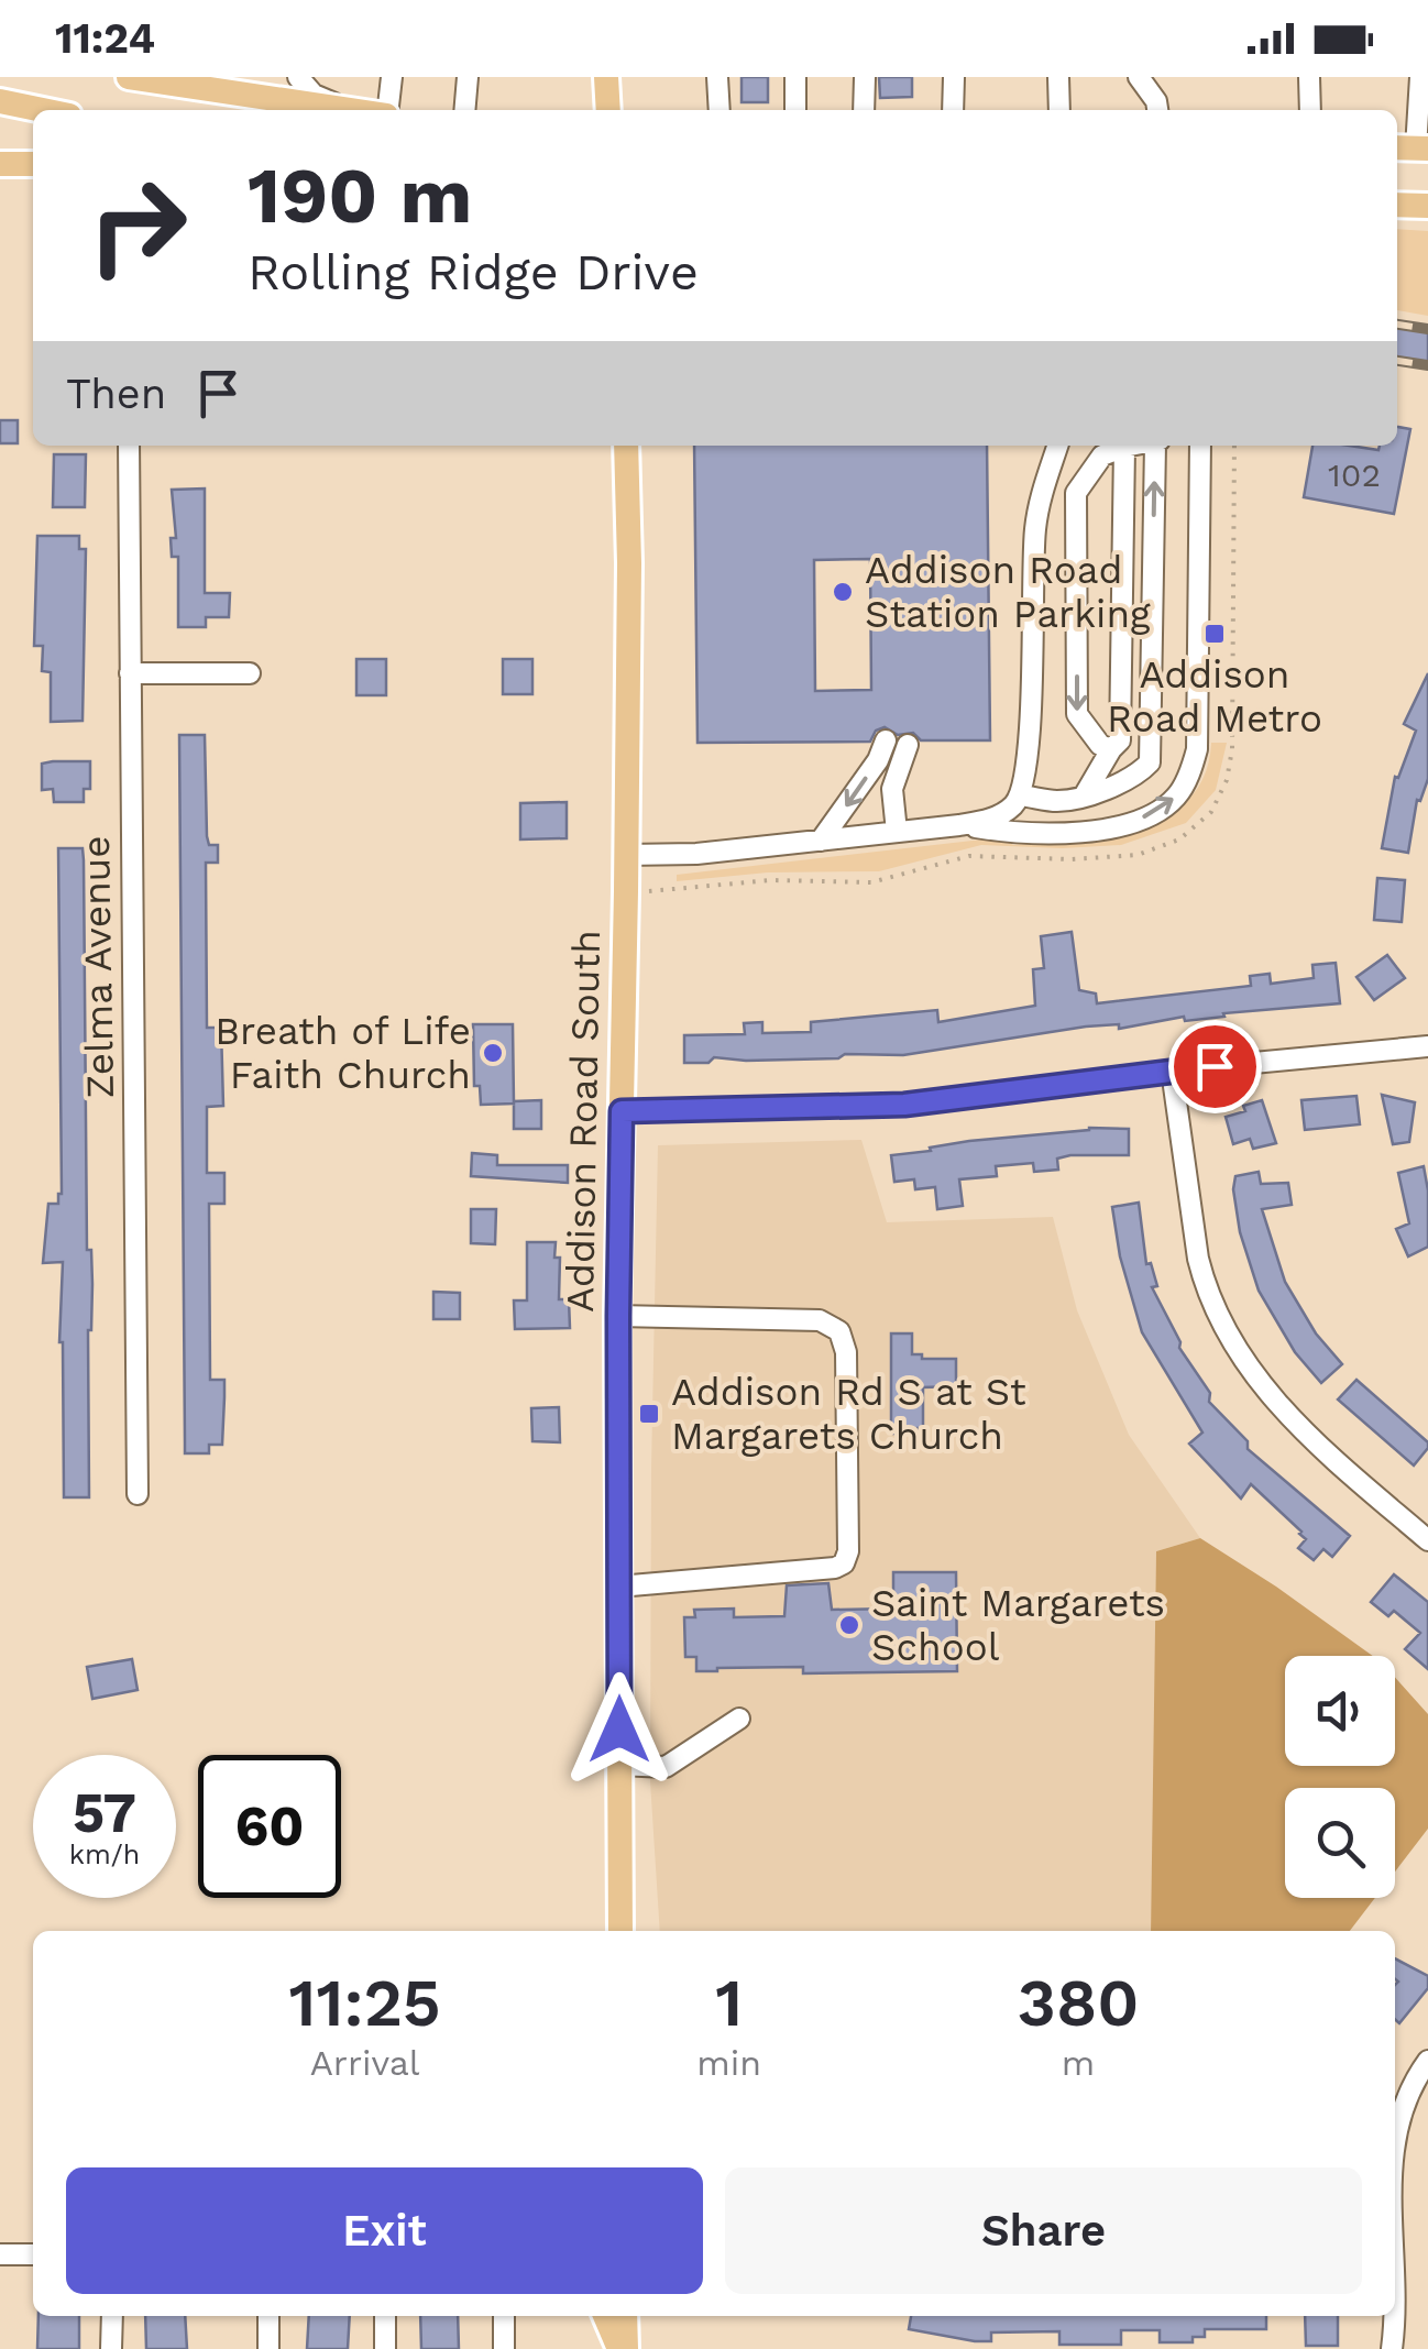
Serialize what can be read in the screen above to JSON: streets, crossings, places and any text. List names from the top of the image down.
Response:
{
  "streets": {
    "main road": ["Addison Road South"],
    "street": ["Zelma Avenue"]
  },
  "places": {
    "other": ["Addison Road Station Parking", "Breath of Life Faith Church", "Saint Margarets School"],
    "transit": ["Addison Road Metro", "Addison Rd S at St Margarets Church"]
  },
  "house_numbers": ["102"],
  "page": {
    "status": "11:24",
    "turn": ["190 m", "Rolling Ridge Drive"],
    "then": "Then",
    "speed": "57 km/h",
    "limit": "60",
    "eta": [
      "11:25",
      "Arrival",
      "1",
      "min",
      "380",
      "m"
    ],
    "buttons": ["Exit", "Share"]
  }
}
